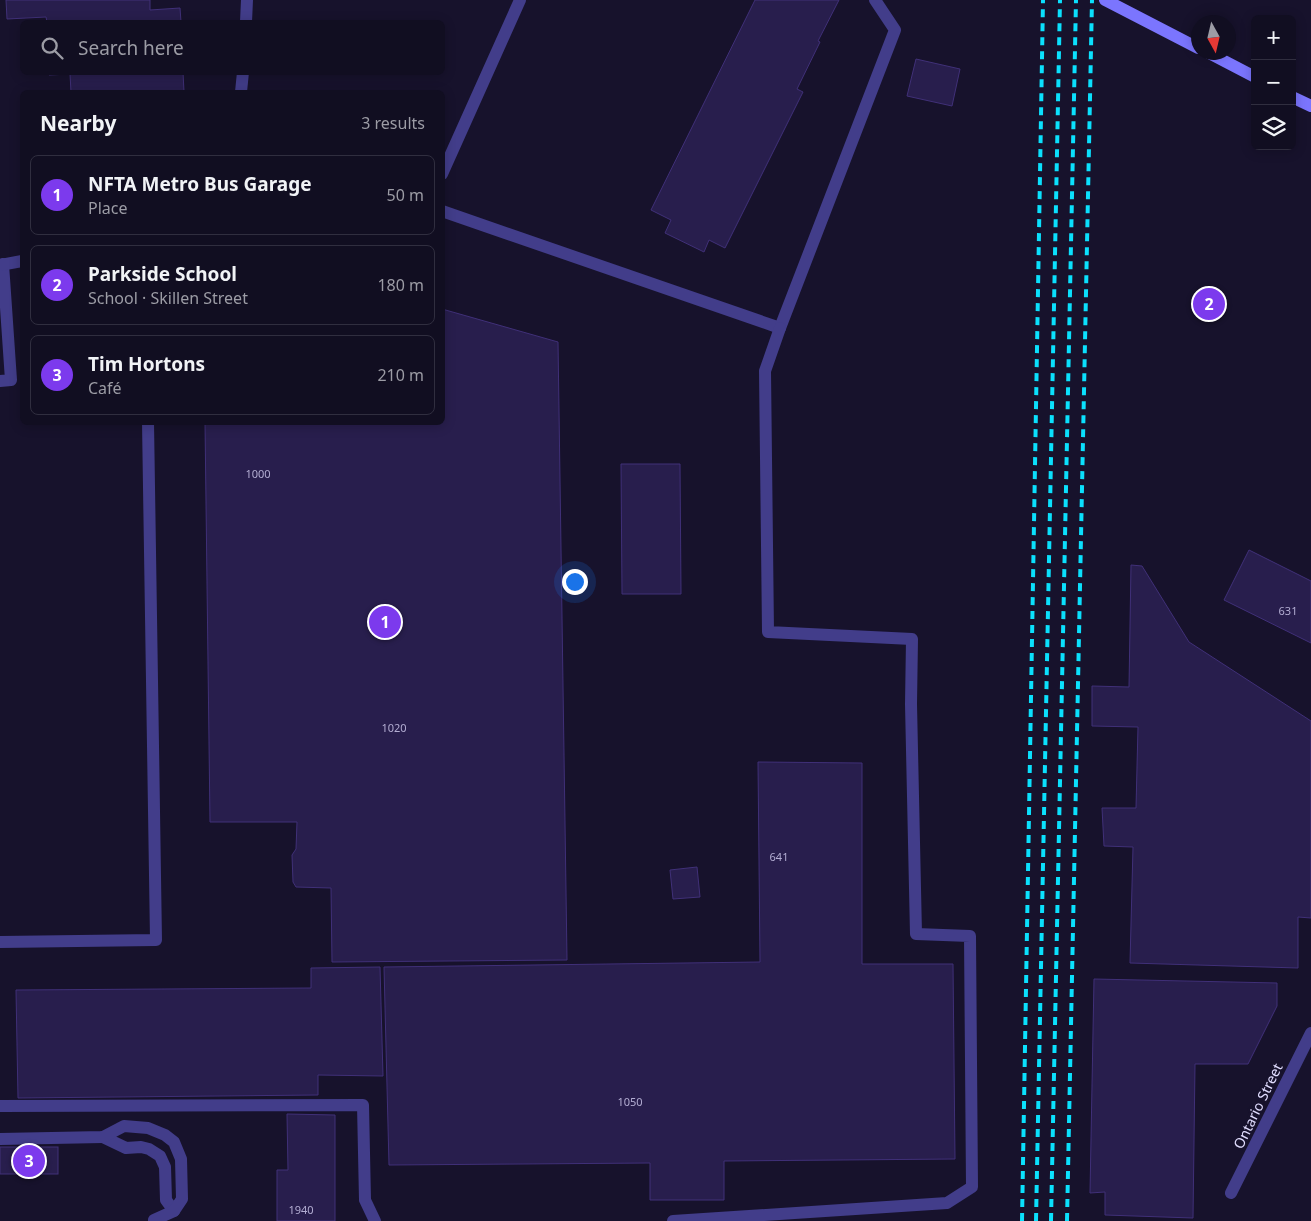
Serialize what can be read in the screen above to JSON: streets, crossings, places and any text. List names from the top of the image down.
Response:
{
  "streets": {
    "street": ["Ontario Street"]
  },
  "house_numbers": [
    "1000",
    "631",
    "1020",
    "641",
    "1050",
    "1940"
  ],
  "north": "bottom",
  "page": {
    "map_buttons": ["+", "−"],
    "search": "Search here",
    "heading": ["Nearby", "3 results"],
    "list": [
      {
        "mark": "1",
        "name": "NFTA Metro Bus Garage",
        "note": "Place",
        "value": "50 m"
      },
      {
        "mark": "2",
        "name": "Parkside School",
        "note": "School · Skillen Street",
        "value": "180 m"
      },
      {
        "mark": "3",
        "name": "Tim Hortons",
        "note": "Café",
        "value": "210 m"
      }
    ],
    "pins": ["2", "1", "3"]
  }
}
